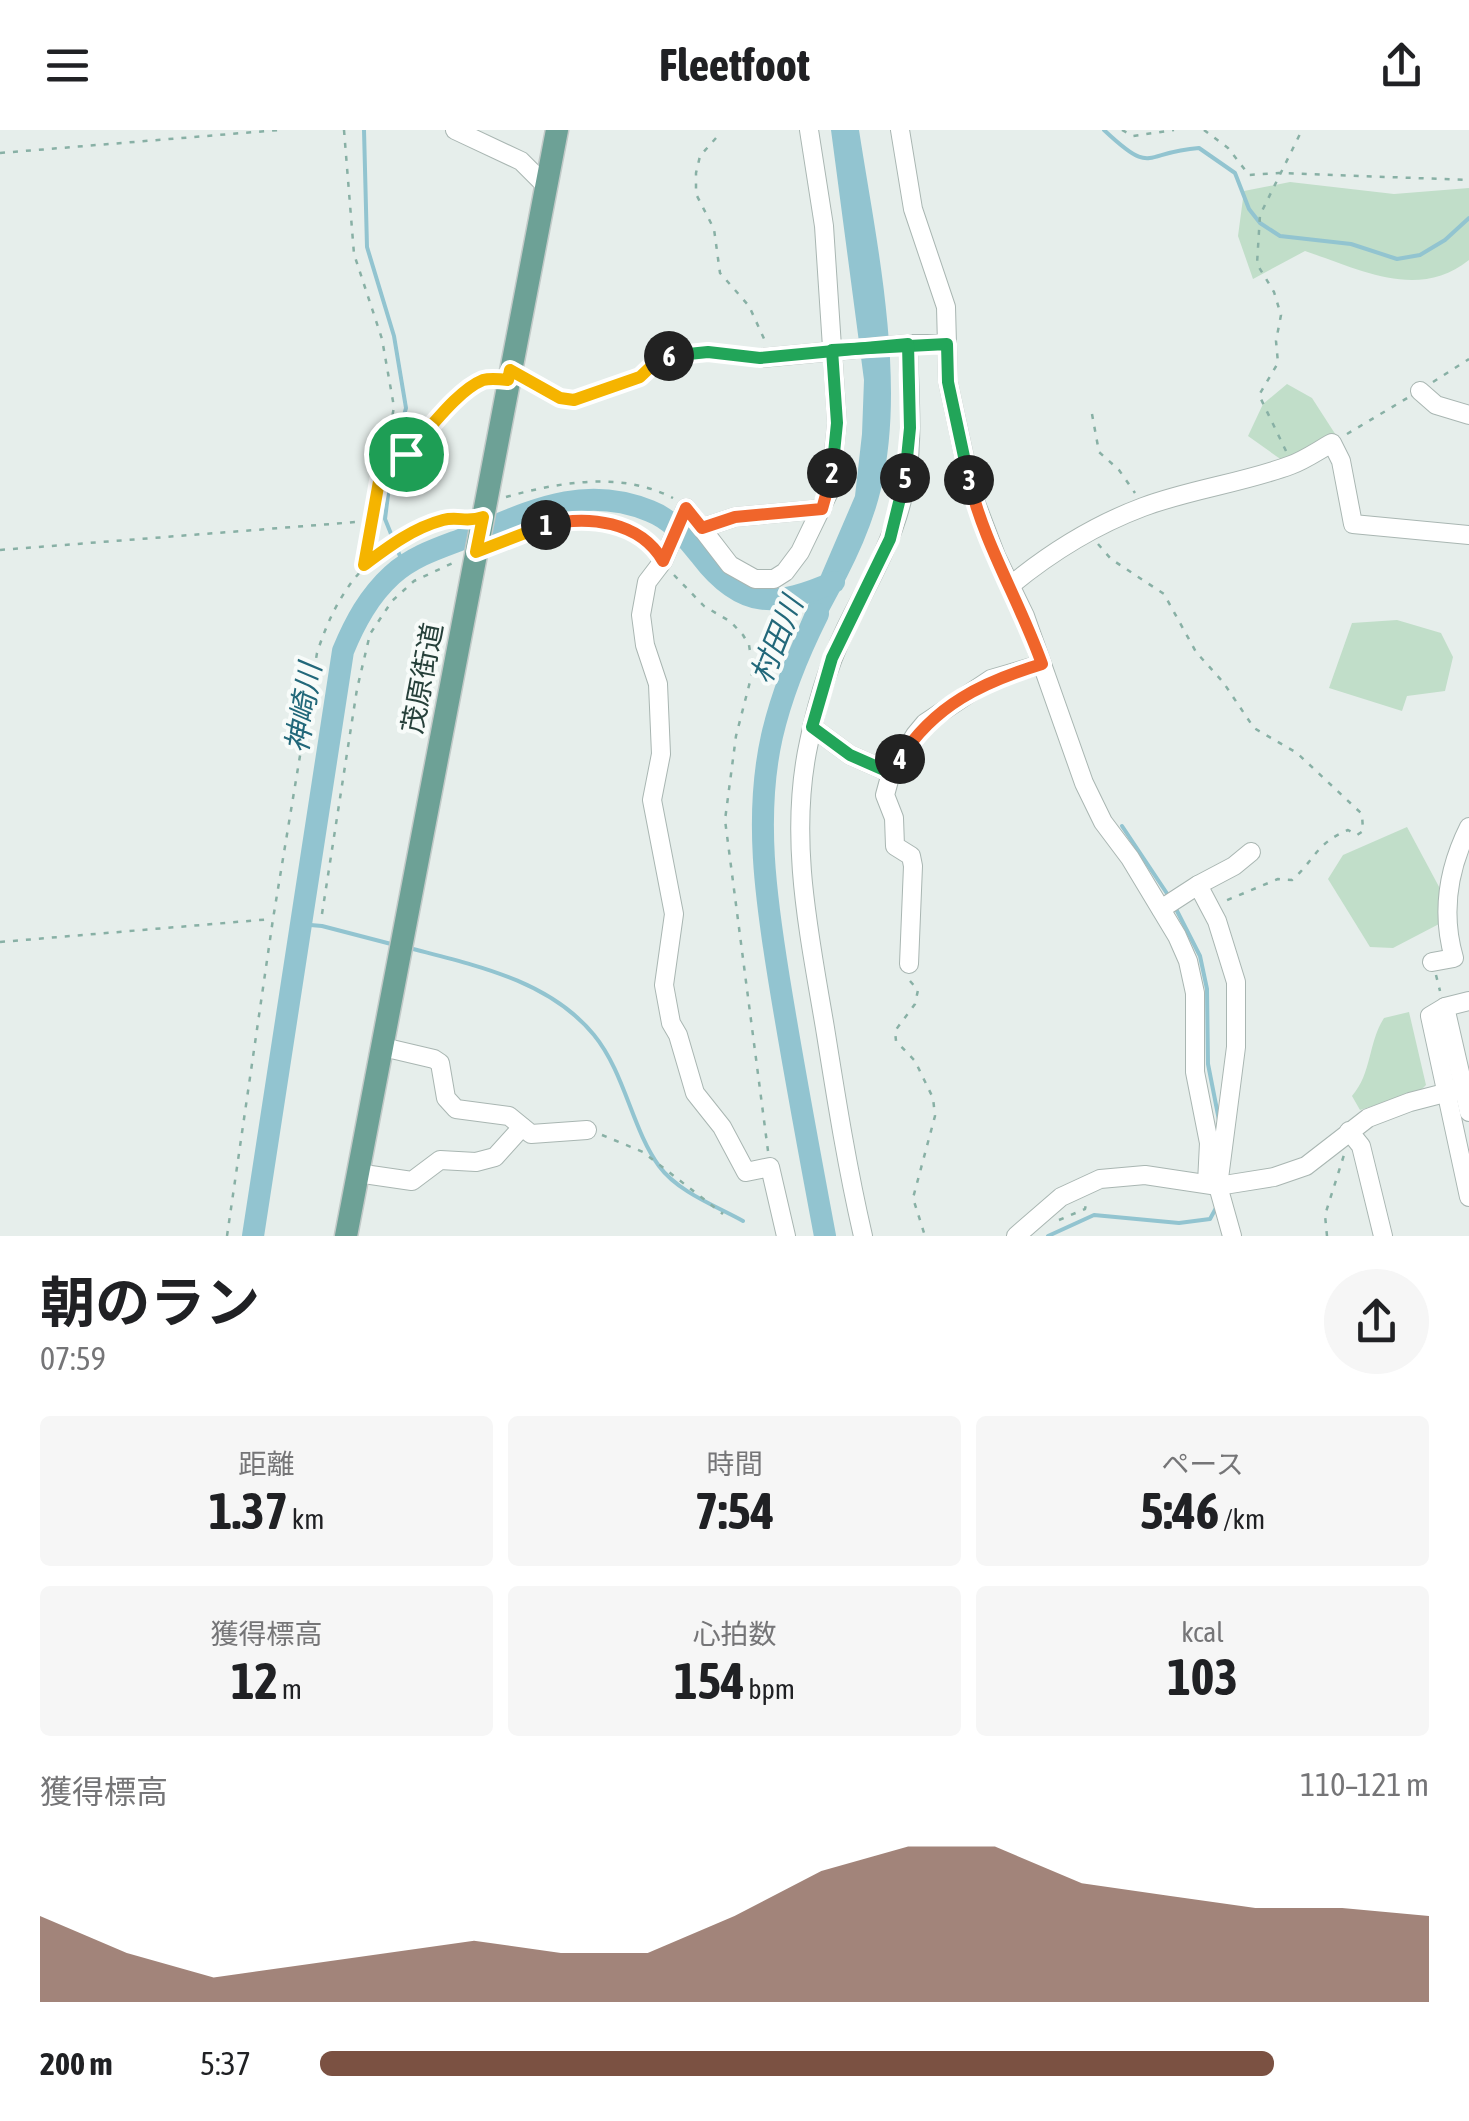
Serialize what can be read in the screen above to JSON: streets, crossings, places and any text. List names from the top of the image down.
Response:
{
  "streets": {
    "main road": ["茂原街道"]
  },
  "water": ["村田川", "神崎川"],
  "page": {
    "header": "Fleetfoot",
    "pins": [
      "6",
      "2",
      "5",
      "3",
      "1",
      "4"
    ],
    "heading": ["朝のラン", "07:59"],
    "stats": [
      ["距離", "1.37 km"],
      ["時間", "7:54"],
      ["ペース", "5:46 /km"],
      ["獲得標高", "12 m"],
      ["心拍数", "154 bpm"],
      ["kcal", "103"]
    ],
    "chart": ["獲得標高", "110–121 m"],
    "list": [
      {
        "name": "200 m",
        "note": "5:37"
      }
    ]
  }
}
